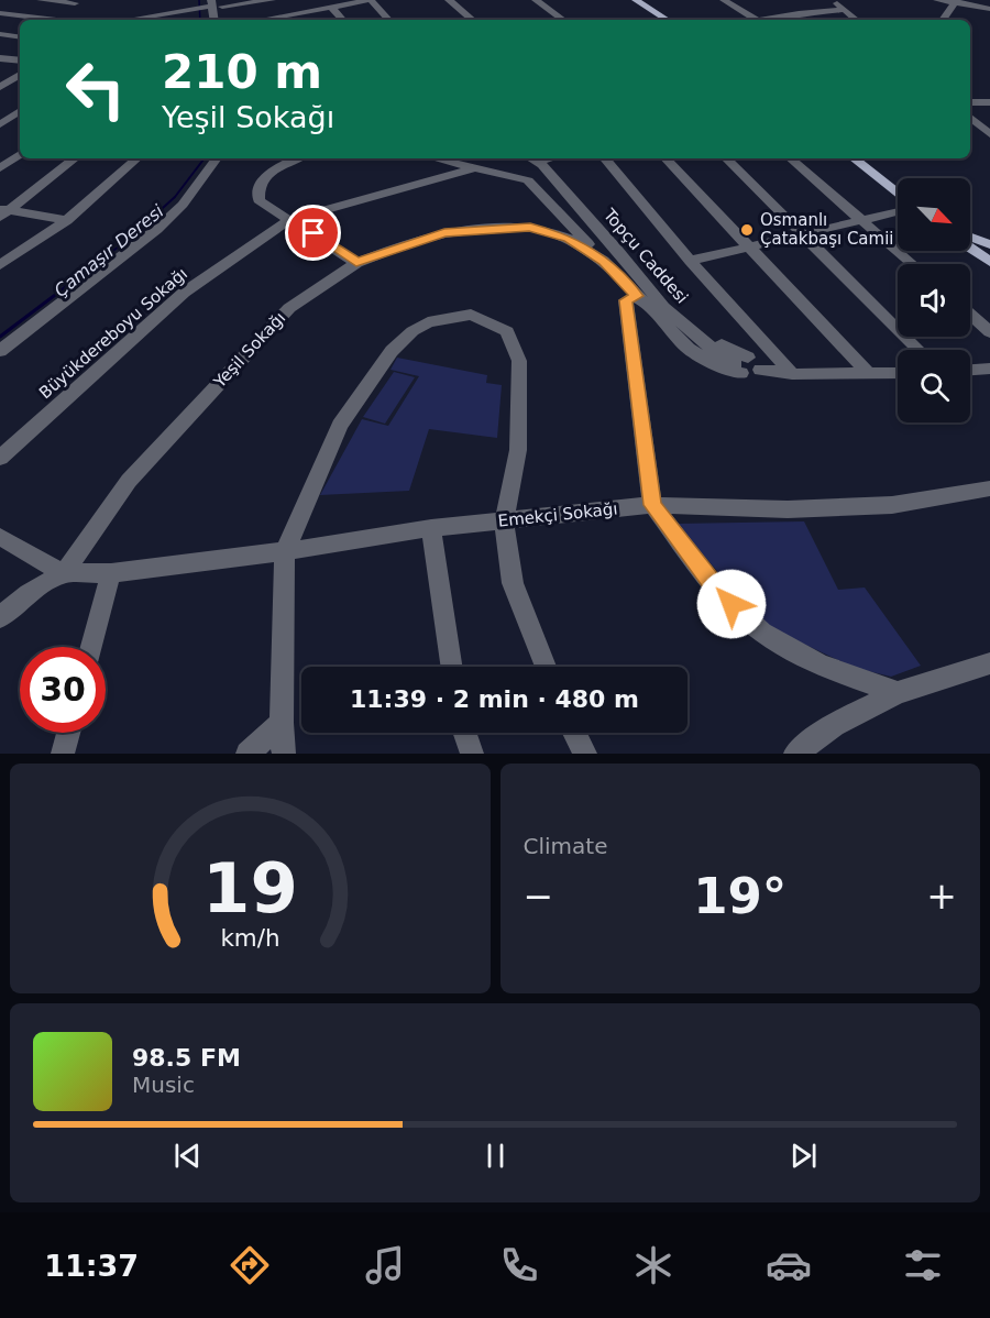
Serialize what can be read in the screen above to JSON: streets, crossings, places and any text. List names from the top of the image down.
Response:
{
  "streets": {
    "street": [
      "Topçu Caddesi",
      "Büyükdereboyu Sokağı",
      "Yeşil Sokağı",
      "Emekçi Sokağı"
    ]
  },
  "crossings": [
    ["Topçu Caddesi", "Yeşil Sokağı"],
    ["Yeşil Sokağı", "Emekçi Sokağı"]
  ],
  "water": ["Çamaşır Deresi"],
  "places": ["Osmanlı Çatakbaşı Camii"],
  "north": "bottom right",
  "page": {
    "turn": ["210 m", "Yeşil Sokağı"],
    "limit": "30",
    "trip": "11:39 · 2 min · 480 m",
    "tile": "Climate",
    "heat": ["−", "19°", "+"],
    "song": ["98.5 FM", "Music"],
    "tabs": "11:37",
    "gauge": ["19", "km/h"]
  }
}
